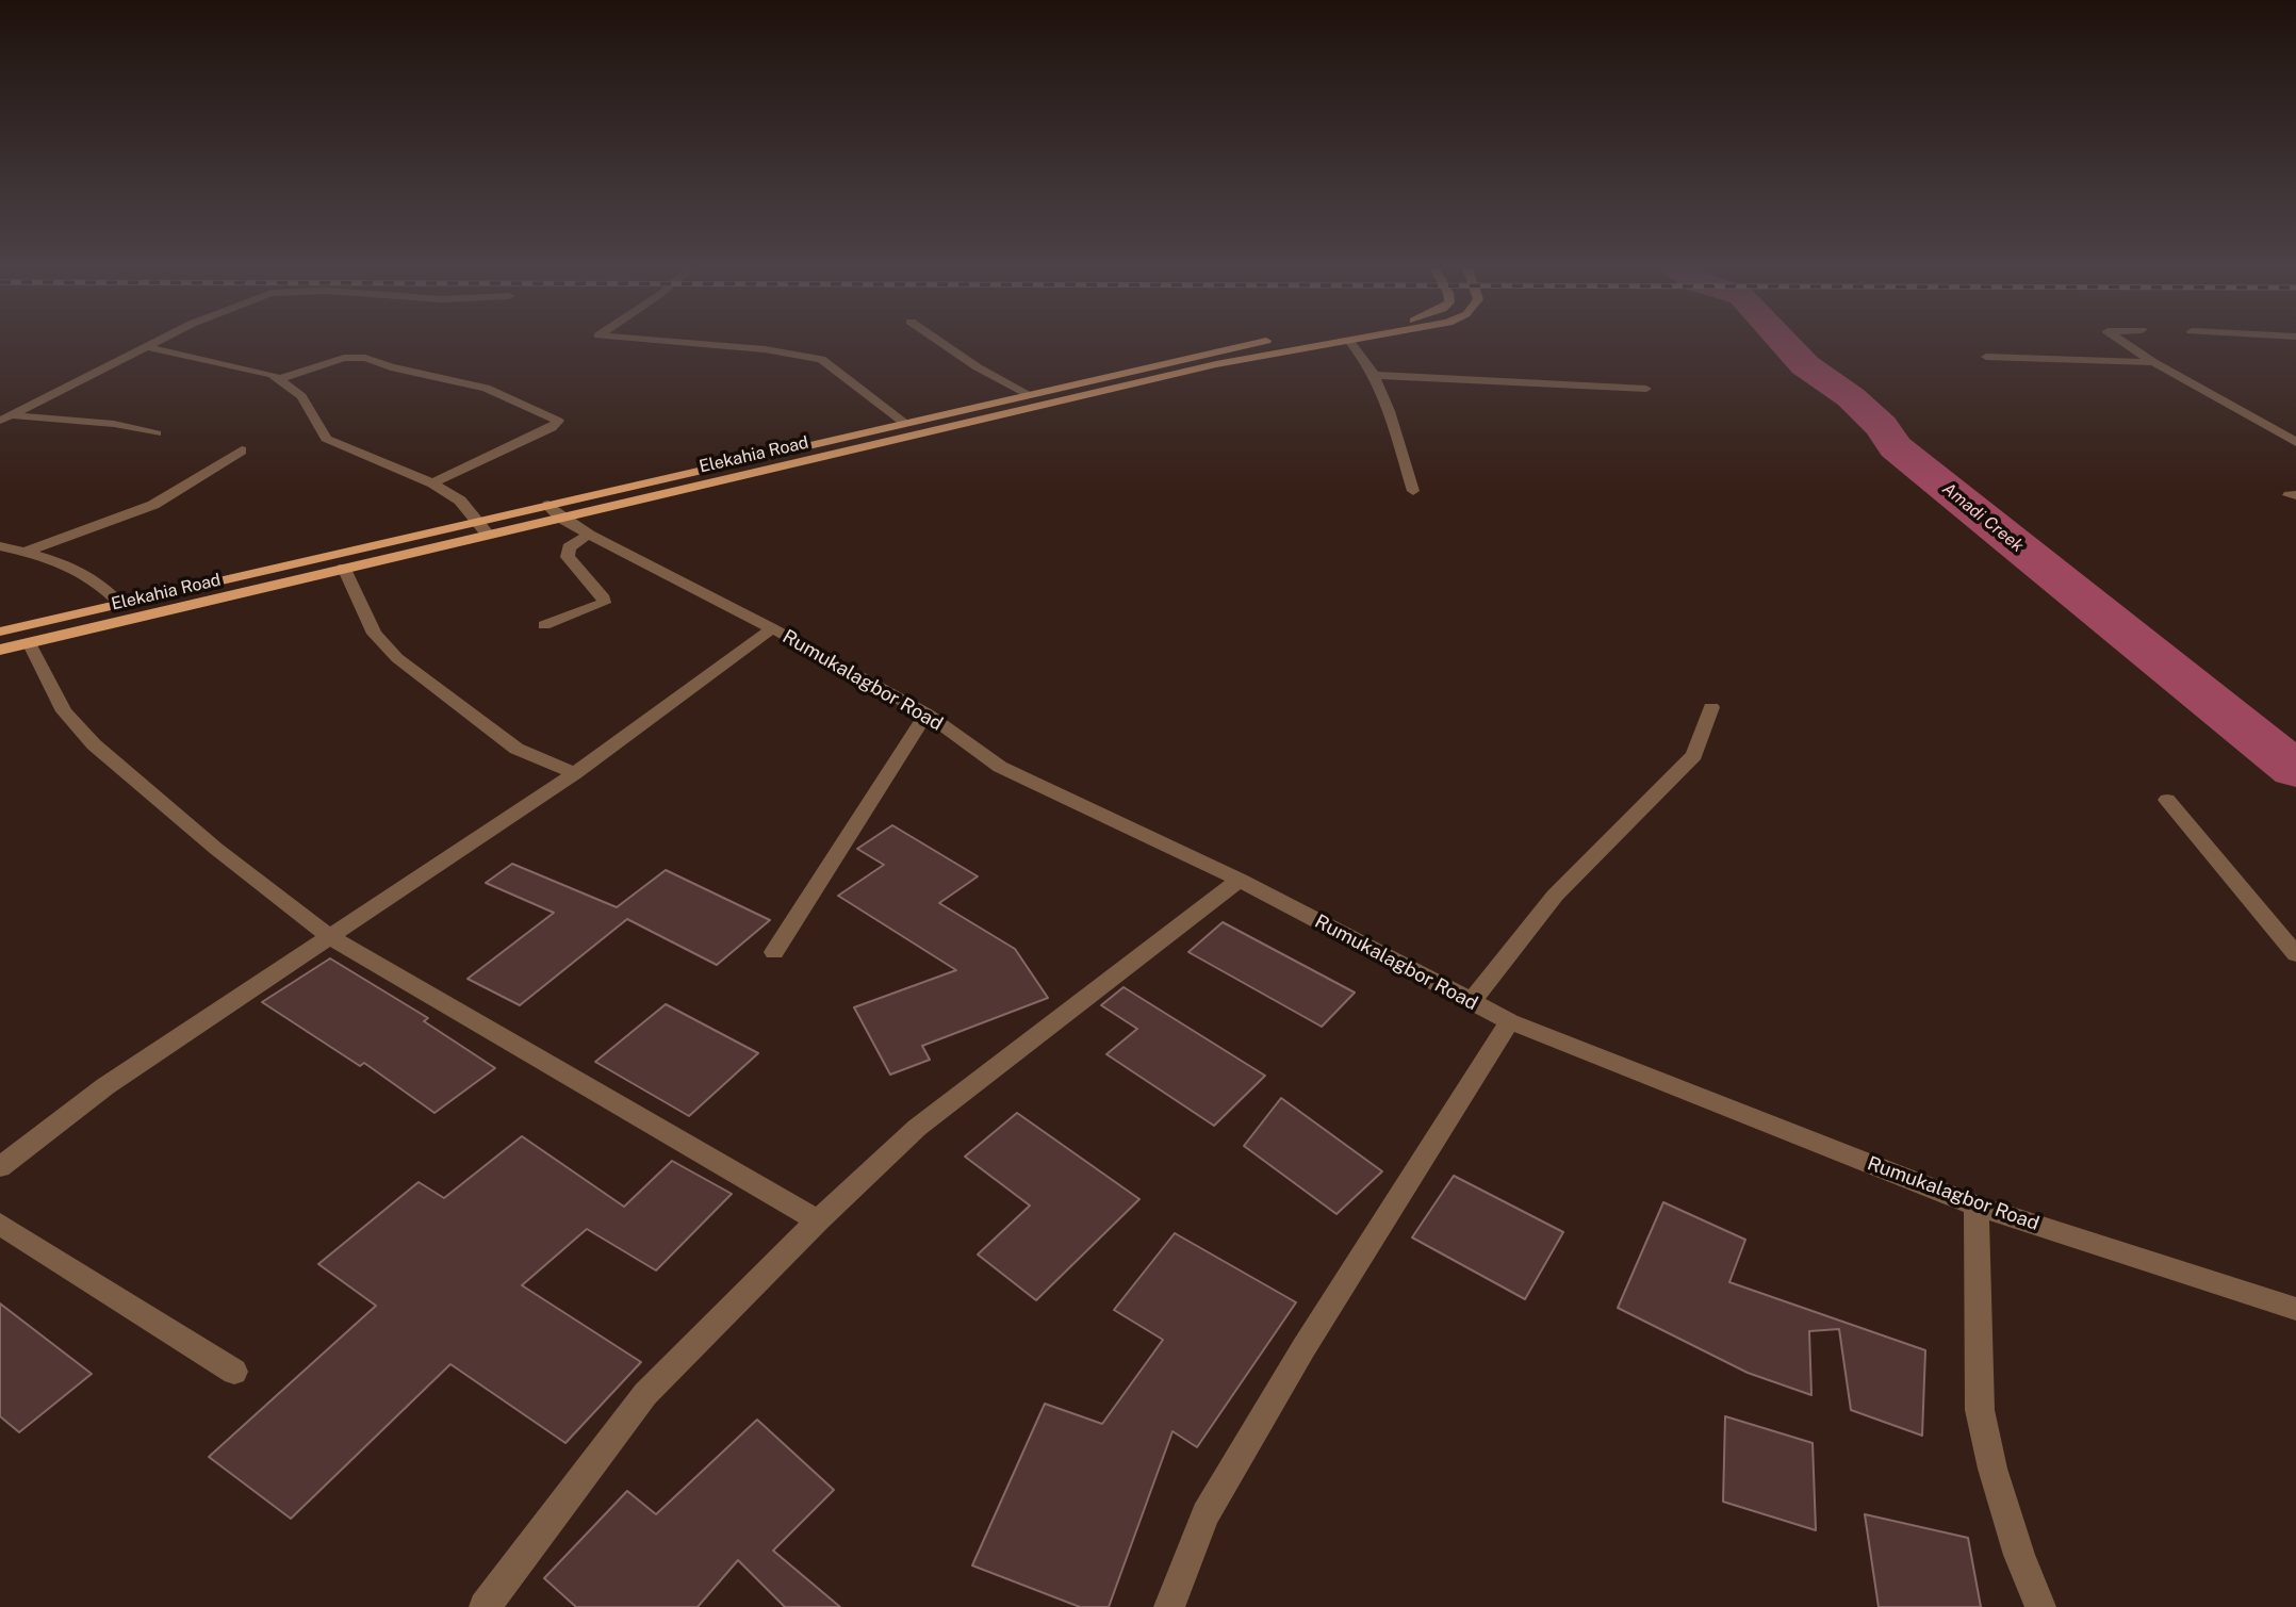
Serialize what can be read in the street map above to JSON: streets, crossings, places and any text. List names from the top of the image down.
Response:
{
  "streets": {
    "main road": ["Elekahia Road"],
    "street": ["Rumukalagbor Road"]
  },
  "crossings": [
    ["Elekahia Road", "Rumukalagbor Road"]
  ],
  "water": ["Amadi Creek"]
}
